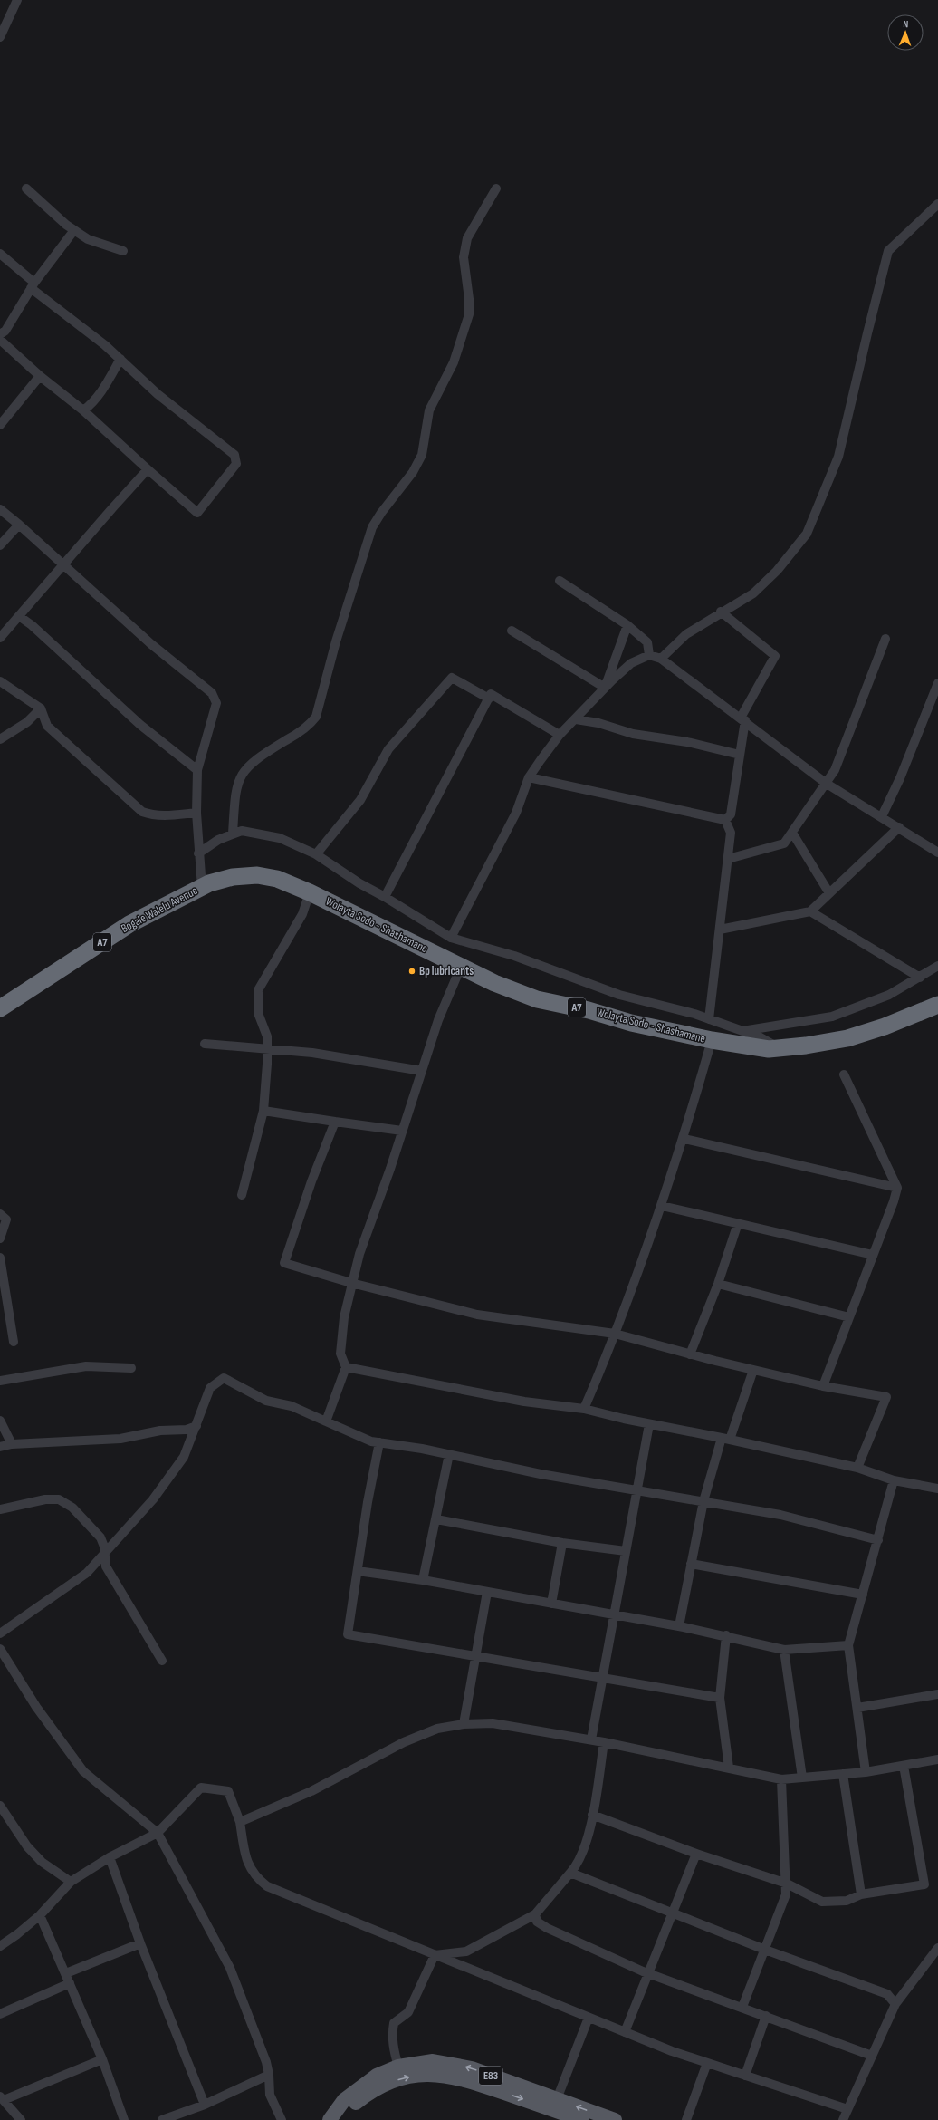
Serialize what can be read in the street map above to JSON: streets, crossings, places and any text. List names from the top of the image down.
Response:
{
  "streets": {
    "highway": ["Bogale Walelu Avenue", "Wolayta Sodo - Shashamane", "A7"],
    "main road": ["E83"]
  },
  "crossings": [
    ["Bogale Walelu Avenue", "Wolayta Sodo - Shashamane"]
  ],
  "places": ["Bp lubricants"],
  "north": "top"
}
